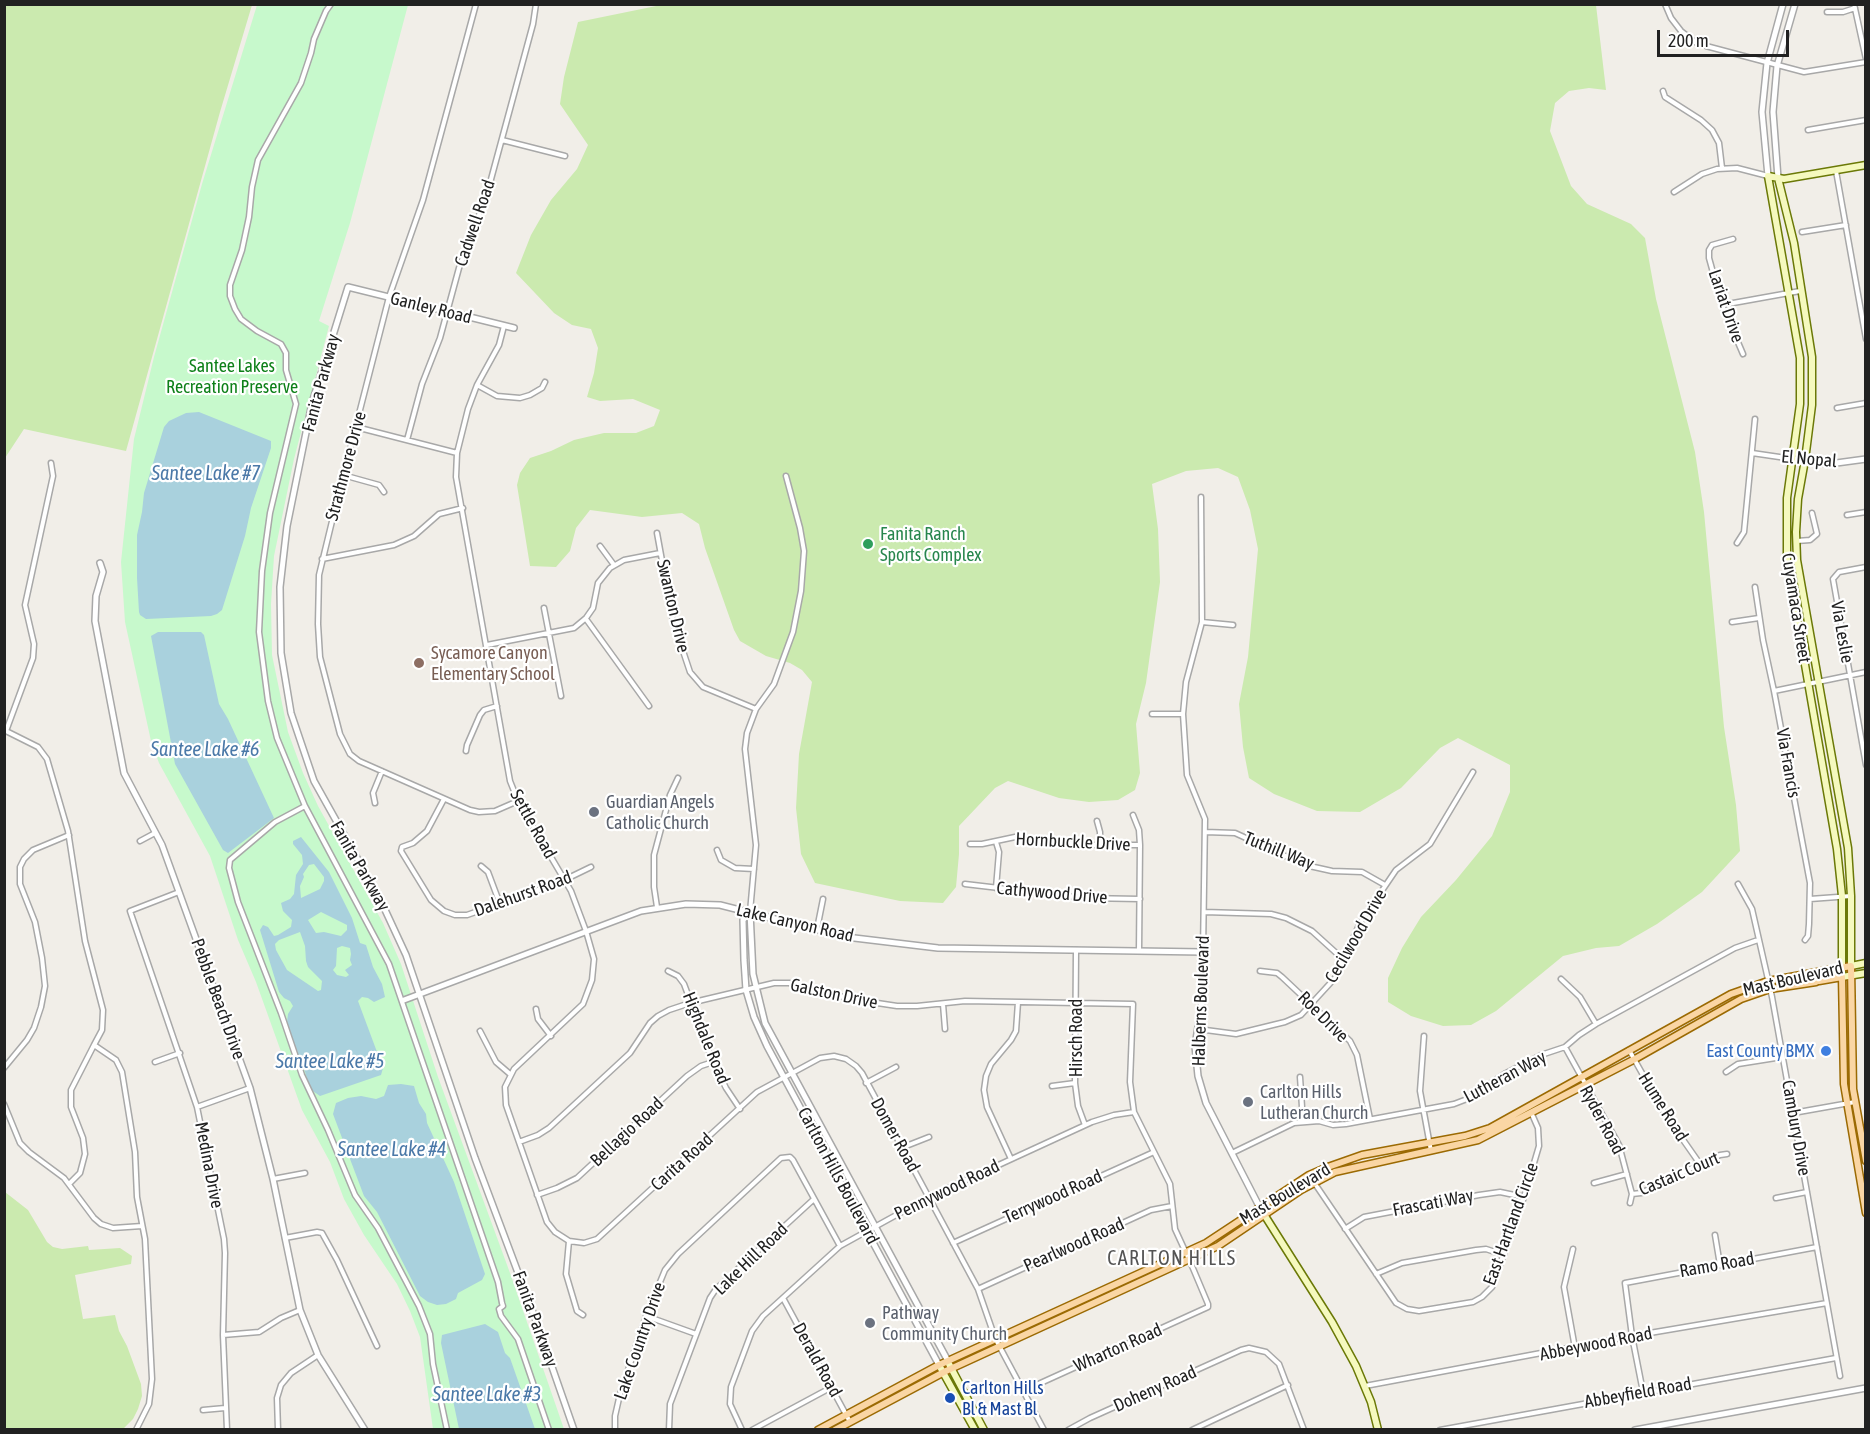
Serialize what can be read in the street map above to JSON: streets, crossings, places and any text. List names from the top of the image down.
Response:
{
  "streets": {
    "main road": [
      "Cuyamaca Street",
      "Mast Boulevard",
      "Halberns Boulevard",
      "Carlton Hills Boulevard"
    ],
    "street": [
      "Cadwell Road",
      "Lariat Drive",
      "Ganley Road",
      "Fanita Parkway",
      "El Nopal",
      "Strathmore Drive",
      "Swanton Drive",
      "Via Leslie",
      "Via Francis",
      "Settle Road",
      "Hornbuckle Drive",
      "Tuthill Way",
      "Cathywood Drive",
      "Dalehurst Road",
      "Lake Canyon Road",
      "Cecilwood Drive",
      "Galston Drive",
      "Pebble Beach Drive",
      "Roe Drive",
      "Highdale Road",
      "Hirsch Road",
      "Lutheran Way",
      "Hume Road",
      "Ryder Road",
      "Cambury Drive",
      "Bellagio Road",
      "Domer Road",
      "Carita Road",
      "Medina Drive",
      "Castaic Court",
      "Pennywood Road",
      "Terrywood Road",
      "Frascati Way",
      "East Hartland Circle",
      "Pearlwood Road",
      "Lake Hill Road",
      "Ramo Road",
      "Lake Country Drive",
      "Abbeywood Road",
      "Wharton Road",
      "Derald Road",
      "Doheny Road",
      "Abbeyfield Road"
    ]
  },
  "crossings": [
    ["Cadwell Road", "Ganley Road"],
    ["Ganley Road", "Fanita Parkway"],
    ["Ganley Road", "Strathmore Drive"],
    ["Ganley Road", "Settle Road"],
    ["Fanita Parkway", "Lake Canyon Road"],
    ["El Nopal", "Cuyamaca Street"],
    ["Strathmore Drive", "Settle Road"],
    ["Strathmore Drive", "Dalehurst Road"],
    ["Swanton Drive", "Carlton Hills Boulevard"],
    ["Cuyamaca Street", "Mast Boulevard"],
    ["Settle Road", "Dalehurst Road"],
    ["Settle Road", "Lake Canyon Road"],
    ["Tuthill Way", "Cecilwood Drive"],
    ["Tuthill Way", "Halberns Boulevard"],
    ["Lake Canyon Road", "Halberns Boulevard"],
    ["Lake Canyon Road", "Hirsch Road"],
    ["Lake Canyon Road", "Carlton Hills Boulevard"],
    ["Cecilwood Drive", "Halberns Boulevard"],
    ["Cecilwood Drive", "Roe Drive"],
    ["Mast Boulevard", "Halberns Boulevard"],
    ["Mast Boulevard", "Hume Road"],
    ["Mast Boulevard", "Ryder Road"],
    ["Mast Boulevard", "Cambury Drive"],
    ["Mast Boulevard", "Domer Road"],
    ["Mast Boulevard", "Carlton Hills Boulevard"],
    ["Mast Boulevard", "East Hartland Circle"],
    ["Mast Boulevard", "Wharton Road"],
    ["Mast Boulevard", "Derald Road"],
    ["Galston Drive", "Highdale Road"],
    ["Galston Drive", "Hirsch Road"],
    ["Galston Drive", "Carlton Hills Boulevard"],
    ["Galston Drive", "Pennywood Road"],
    ["Pebble Beach Drive", "Medina Drive"],
    ["Halberns Boulevard", "Lutheran Way"],
    ["Halberns Boulevard", "Abbeywood Road"],
    ["Roe Drive", "Lutheran Way"],
    ["Highdale Road", "Bellagio Road"],
    ["Highdale Road", "Carita Road"],
    ["Hirsch Road", "Pennywood Road"],
    ["Lutheran Way", "Ryder Road"],
    ["Lutheran Way", "Cambury Drive"],
    ["Hume Road", "Castaic Court"],
    ["Ryder Road", "Castaic Court"],
    ["Cambury Drive", "Ramo Road"],
    ["Cambury Drive", "Abbeywood Road"],
    ["Cambury Drive", "Abbeyfield Road"],
    ["Domer Road", "Carita Road"],
    ["Domer Road", "Carlton Hills Boulevard"],
    ["Domer Road", "Pennywood Road"],
    ["Domer Road", "Terrywood Road"],
    ["Domer Road", "Pearlwood Road"],
    ["Domer Road", "Wharton Road"],
    ["Carita Road", "Carlton Hills Boulevard"],
    ["Carlton Hills Boulevard", "Pennywood Road"],
    ["Pennywood Road", "Derald Road"],
    ["Frascati Way", "East Hartland Circle"],
    ["Lake Hill Road", "Lake Country Drive"],
    ["Ramo Road", "Abbeywood Road"]
  ],
  "districts": ["CARLTON HILLS"],
  "water": [
    "Santee Lake #7",
    "Santee Lake #6",
    "Santee Lake #5",
    "Santee Lake #4",
    "Santee Lake #3"
  ],
  "parks": ["Santee Lakes Recreation Preserve"],
  "places": [
    "Fanita Ranch Sports Complex",
    "Sycamore Canyon Elementary School",
    "Guardian Angels Catholic Church",
    "East County BMX",
    "Carlton Hills Lutheran Church",
    "Pathway Community Church",
    "Carlton Hills Bl & Mast Bl"
  ],
  "scale_bar": "200 m"
}
